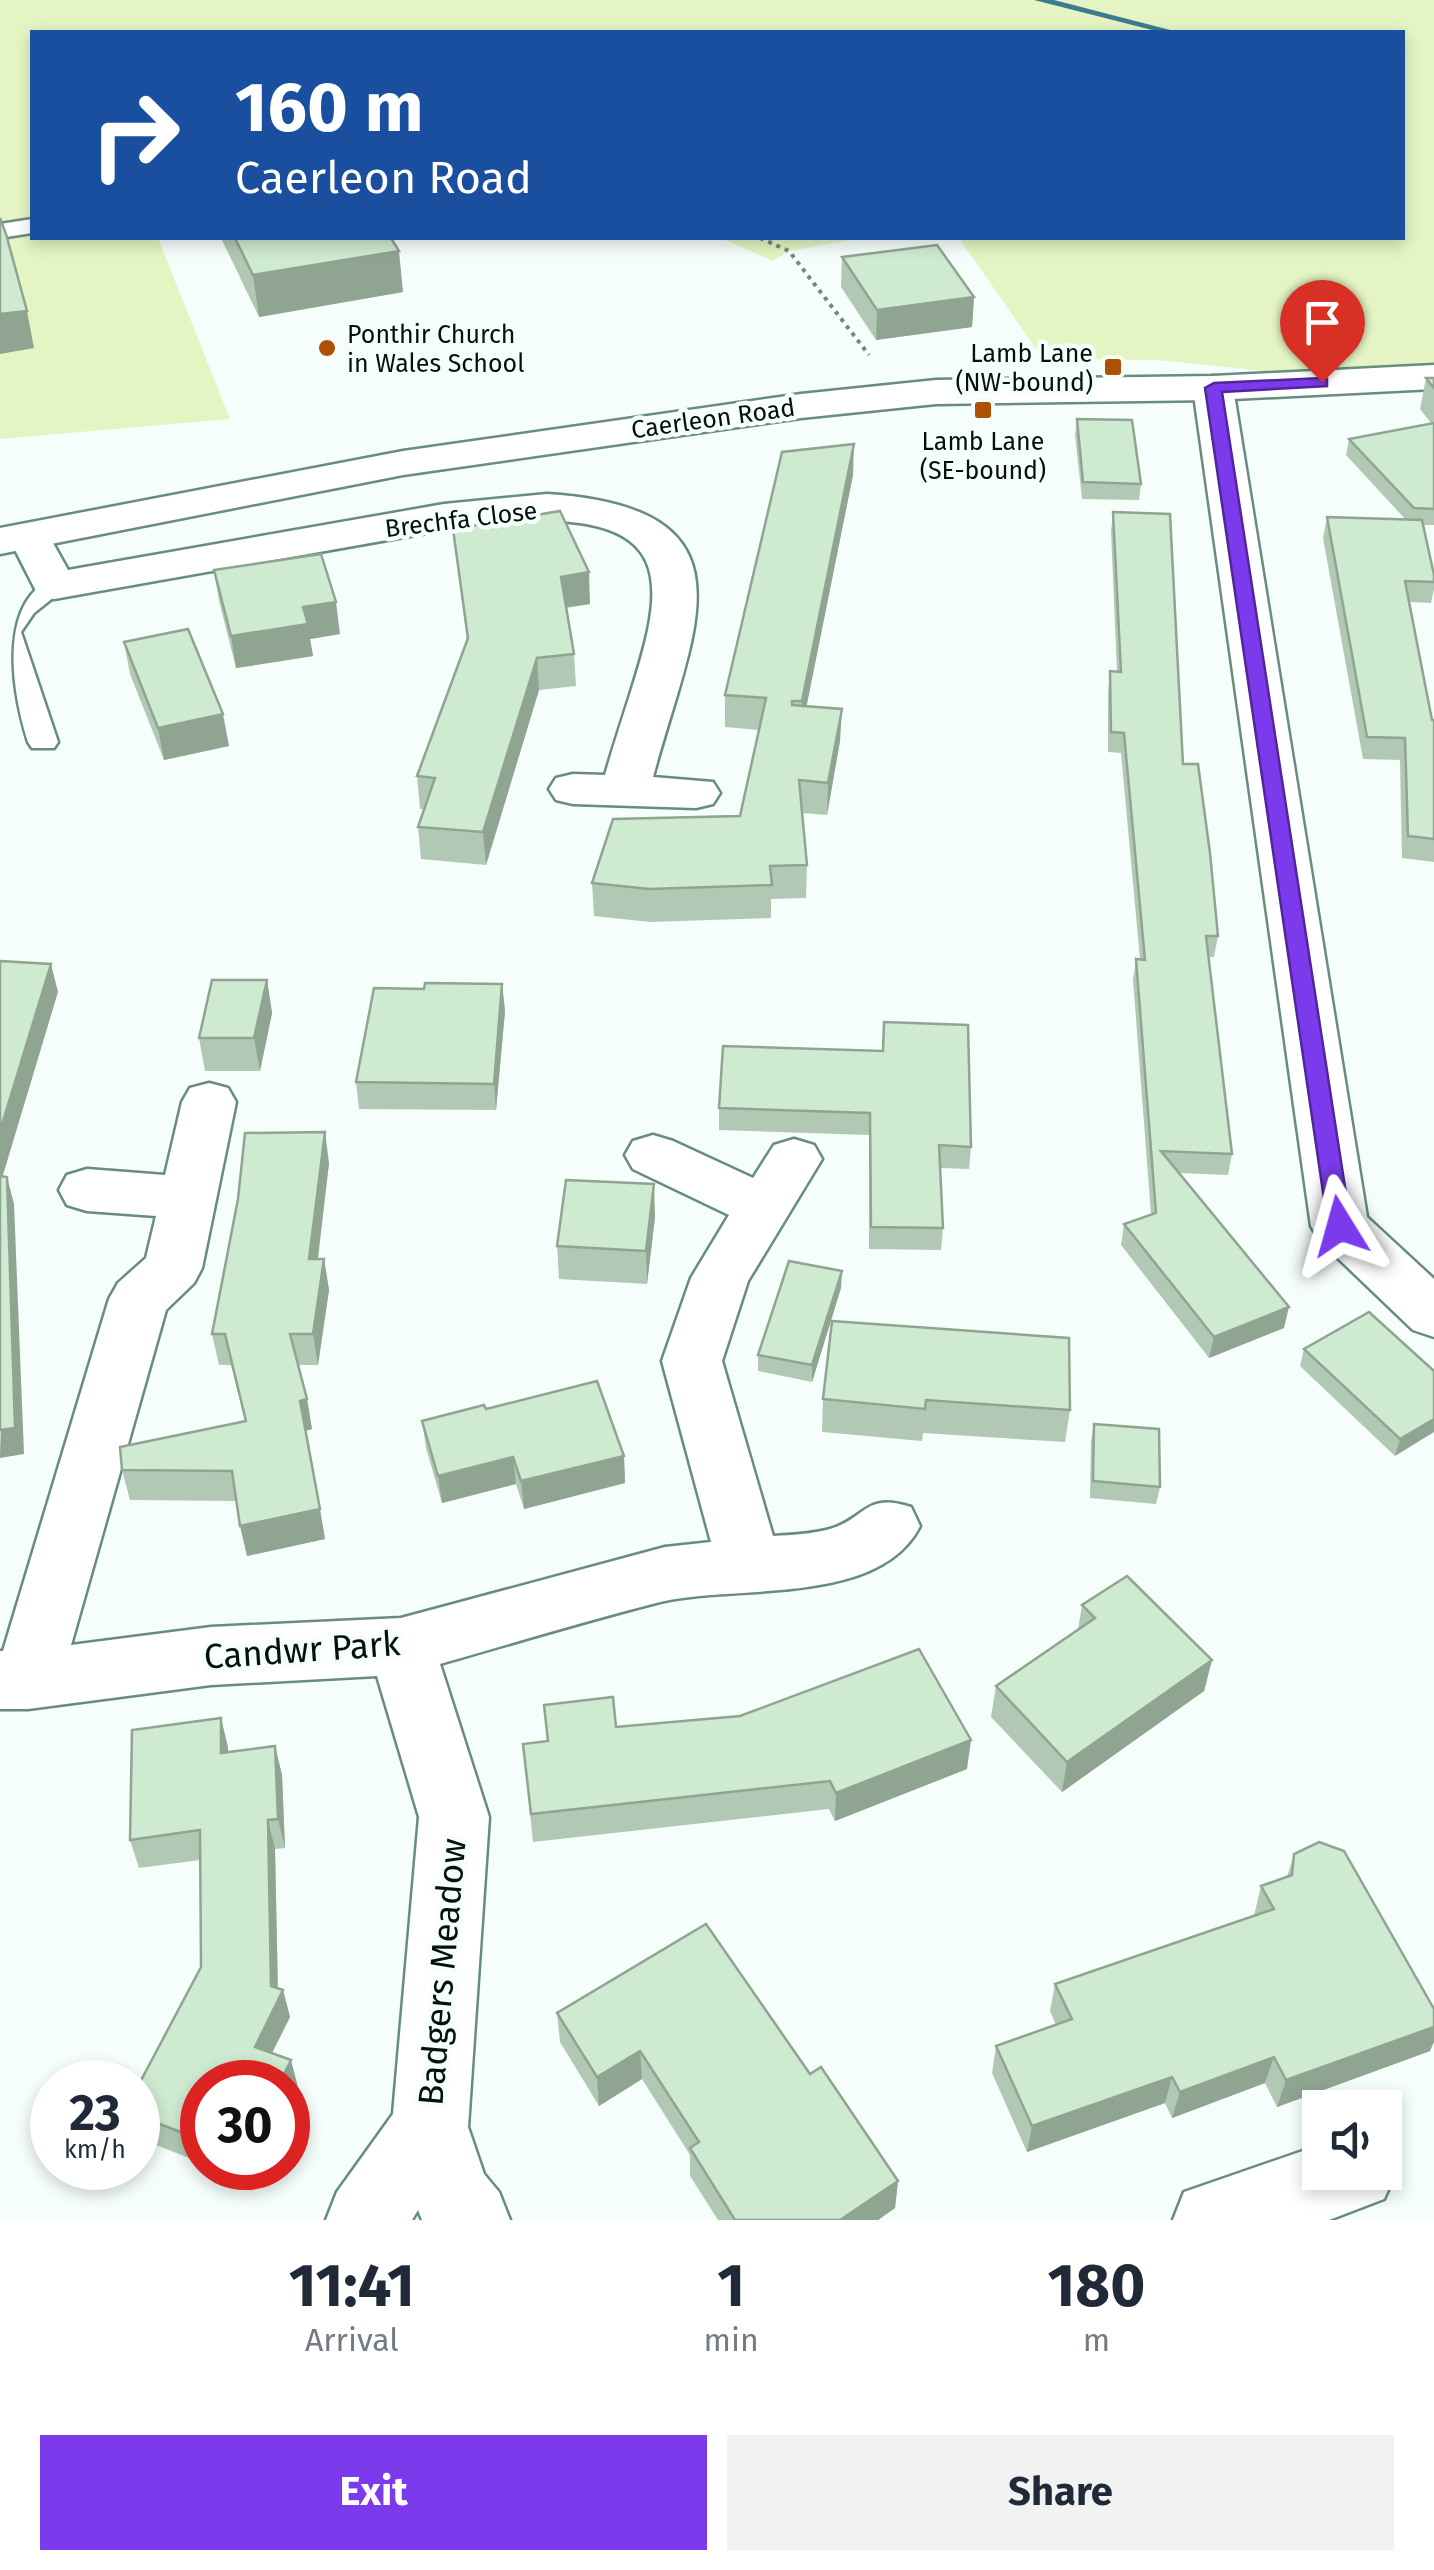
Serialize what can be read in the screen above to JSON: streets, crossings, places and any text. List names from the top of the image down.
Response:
{
  "streets": {
    "street": [
      "Caerleon Road",
      "Brechfa Close",
      "Candwr Park",
      "Badgers Meadow"
    ]
  },
  "crossings": [
    ["Candwr Park", "Badgers Meadow"]
  ],
  "places": {
    "other": ["Ponthir Church in Wales School"],
    "transit": ["Lamb Lane (NW-bound)", "Lamb Lane (SE-bound)"]
  },
  "page": {
    "turn": ["160 m", "Caerleon Road"],
    "speed": "23 km/h",
    "limit": "30",
    "eta": [
      "11:41",
      "Arrival",
      "1",
      "min",
      "180",
      "m"
    ],
    "buttons": ["Exit", "Share"]
  }
}
